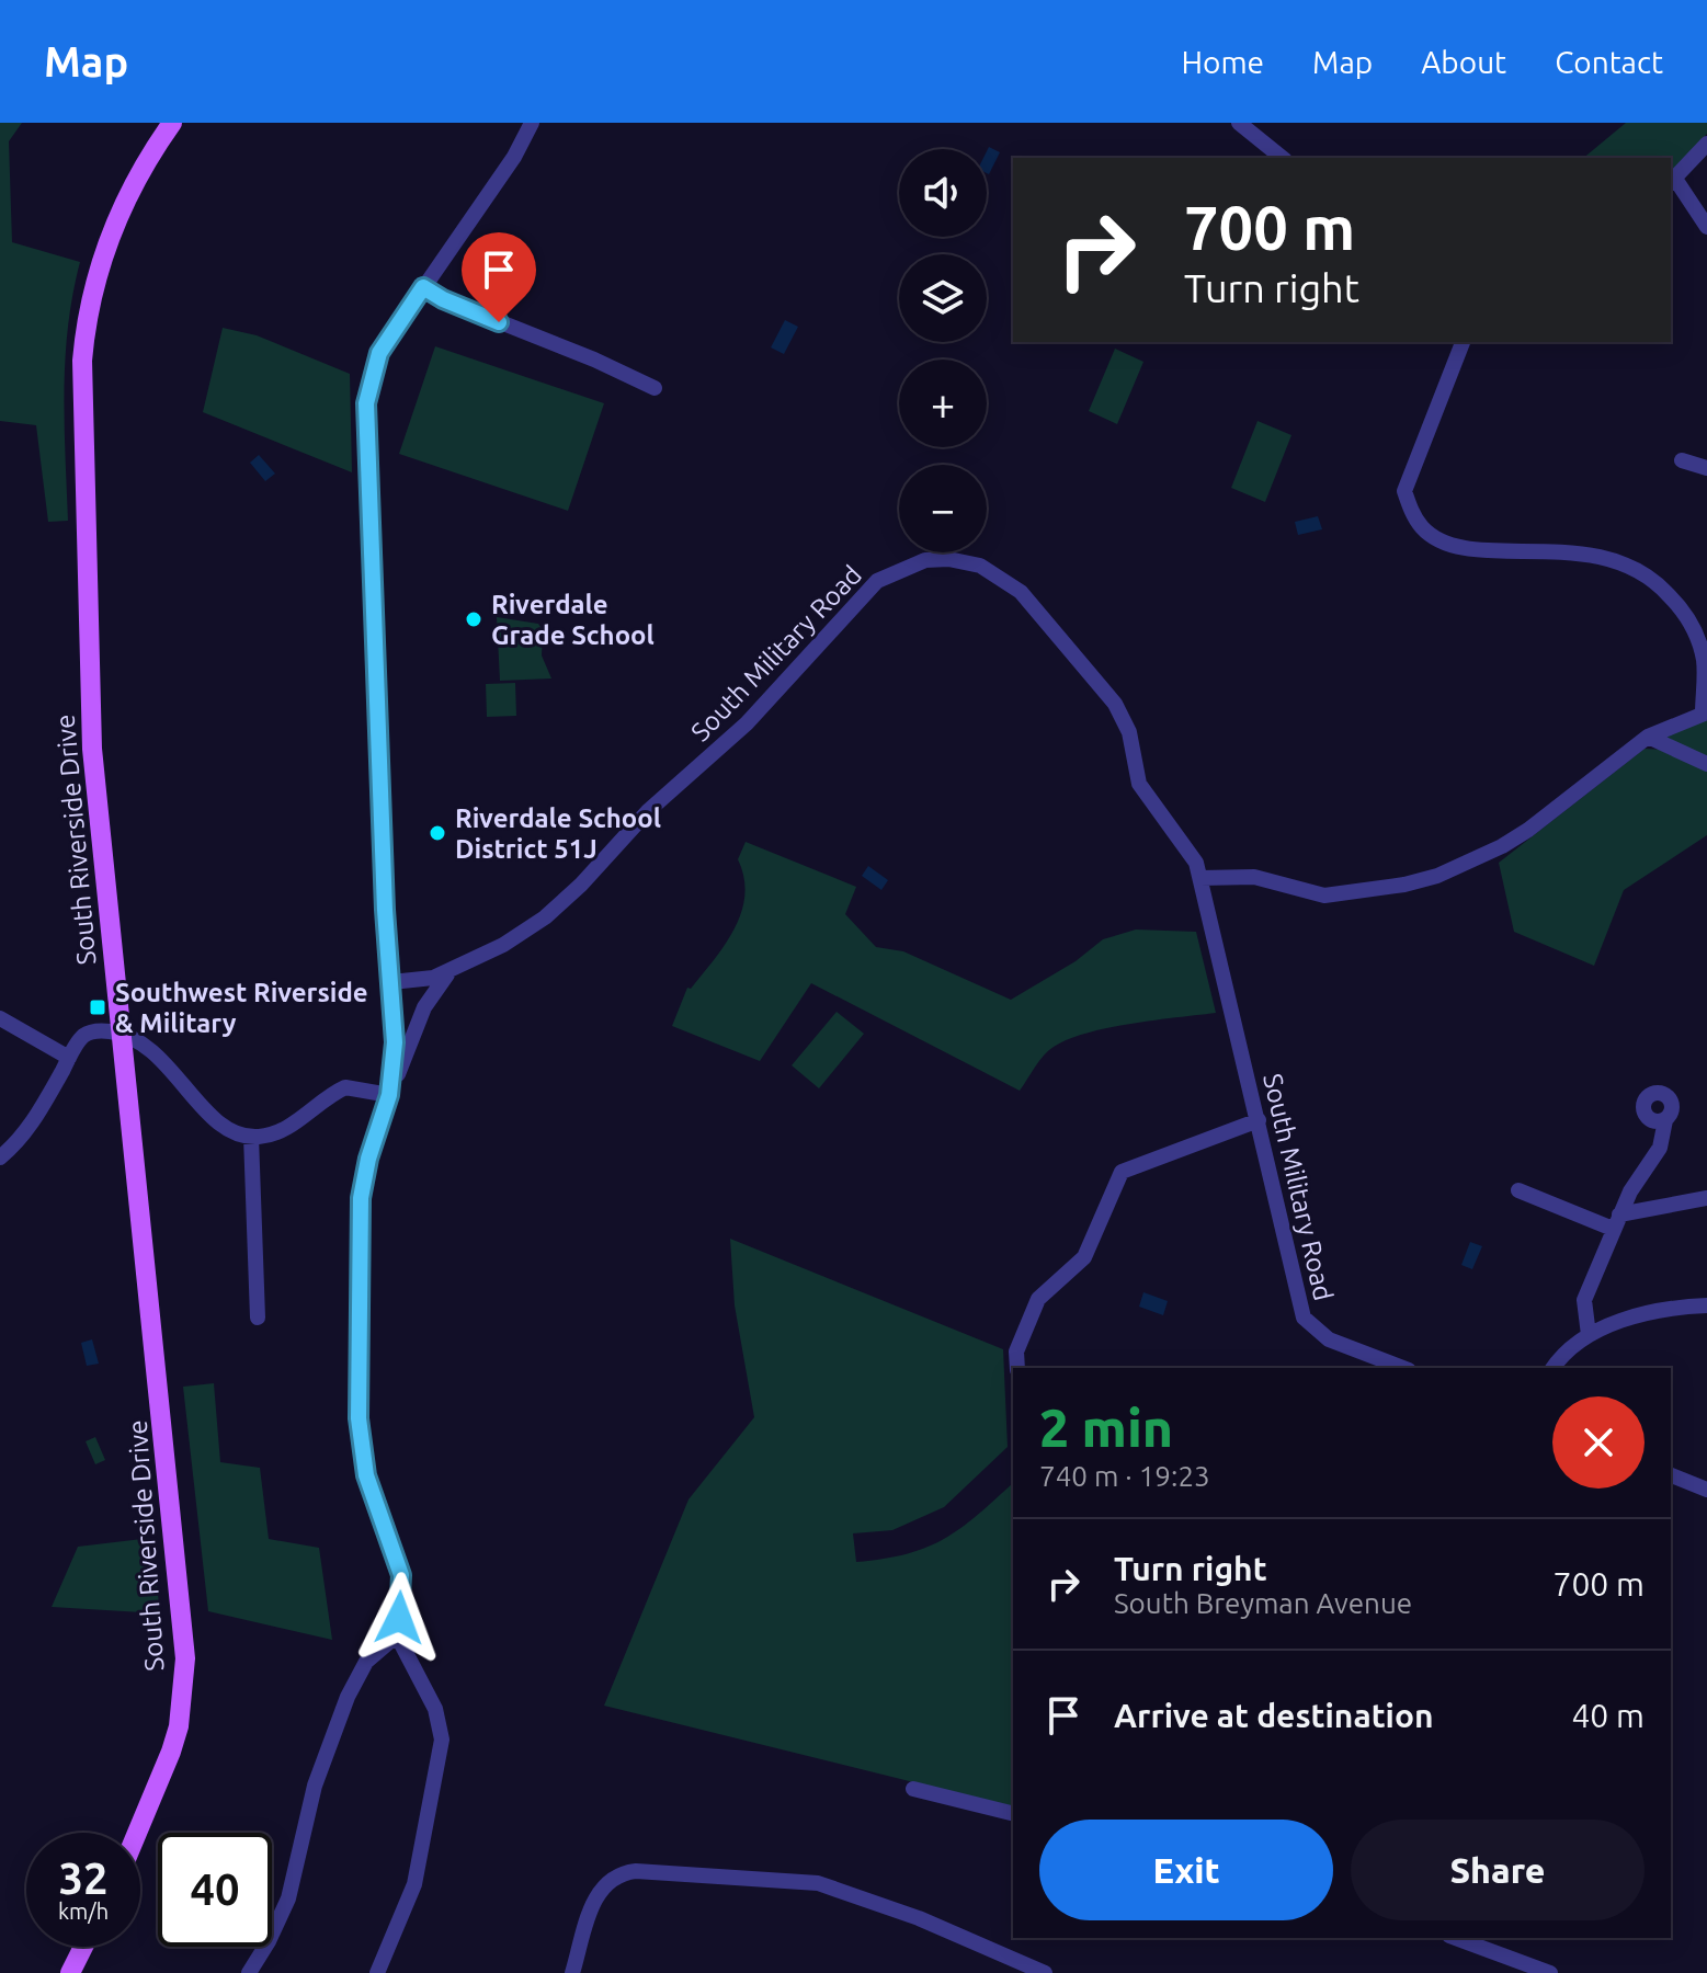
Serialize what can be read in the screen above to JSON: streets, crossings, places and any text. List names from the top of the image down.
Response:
{
  "streets": {
    "main road": ["South Riverside Drive"],
    "street": ["South Military Road"]
  },
  "places": {
    "other": ["Riverdale Grade School", "Riverdale School District 51J"],
    "transit": ["Southwest Riverside & Military"]
  },
  "page": {
    "header": "Map",
    "nav": [
      "Home",
      "Map",
      "About",
      "Contact"
    ],
    "map_buttons": ["+", "−"],
    "turn": ["700 m", "Turn right"],
    "heading": ["2 min", "740 m · 19:23"],
    "list": [
      {
        "name": "Turn right",
        "note": "South Breyman Avenue",
        "value": "700 m"
      },
      {
        "name": "Arrive at destination",
        "value": "40 m"
      }
    ],
    "buttons": ["Exit", "Share"],
    "speed": "32 km/h",
    "limit": "40"
  }
}
